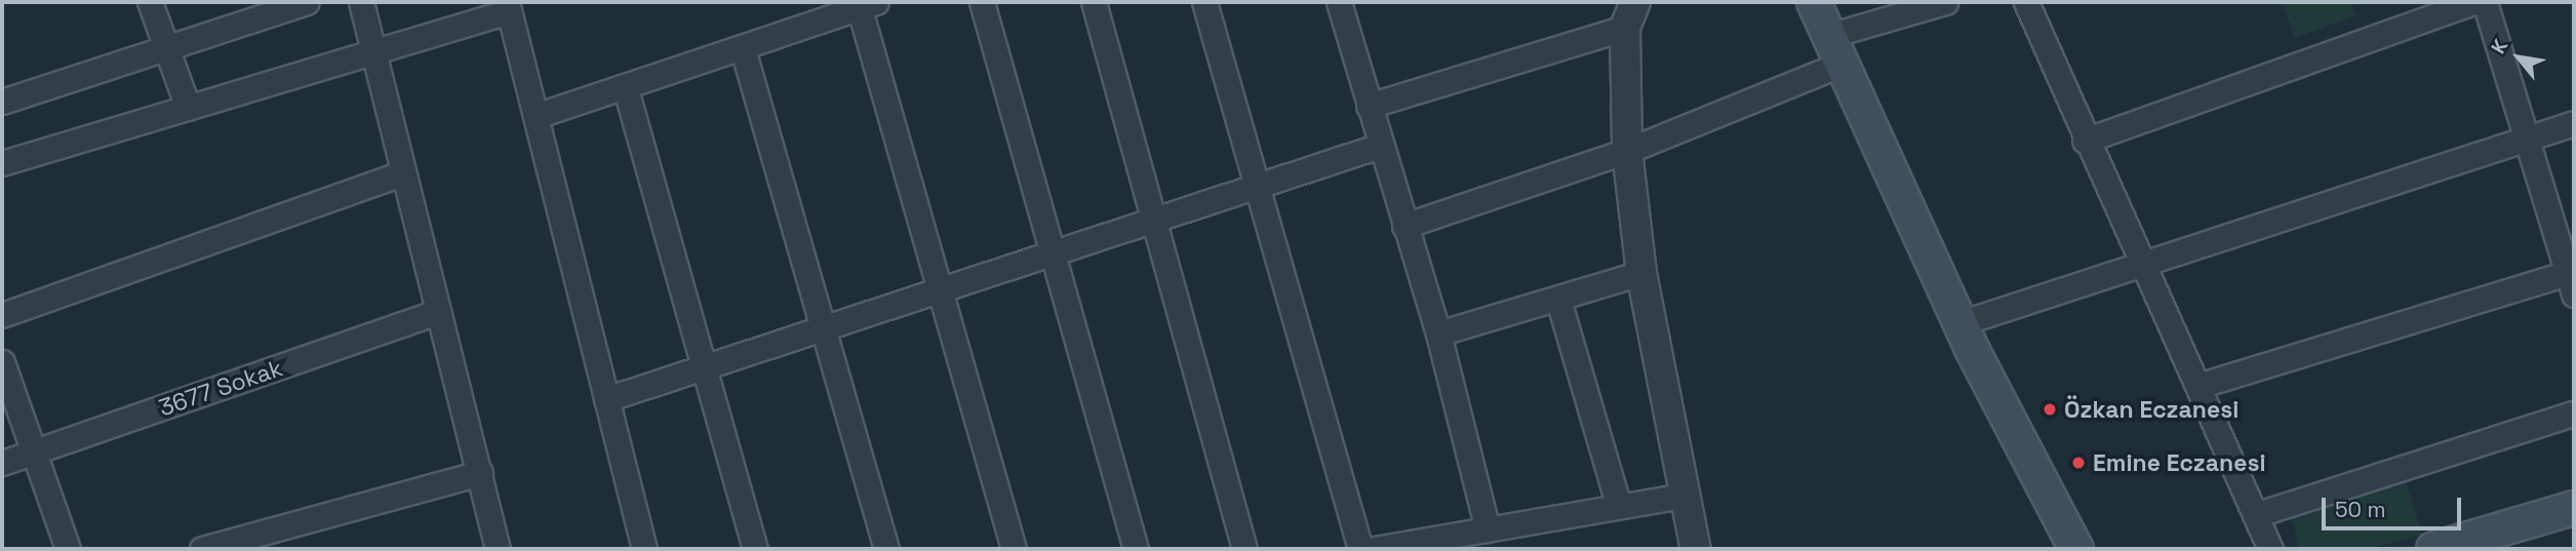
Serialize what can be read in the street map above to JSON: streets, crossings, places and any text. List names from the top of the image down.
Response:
{
  "streets": {
    "street": ["3677 Sokak"]
  },
  "places": ["Özkan Eczanesi", "Emine Eczanesi"],
  "scale_bar": "50 m",
  "north": "top left"
}
